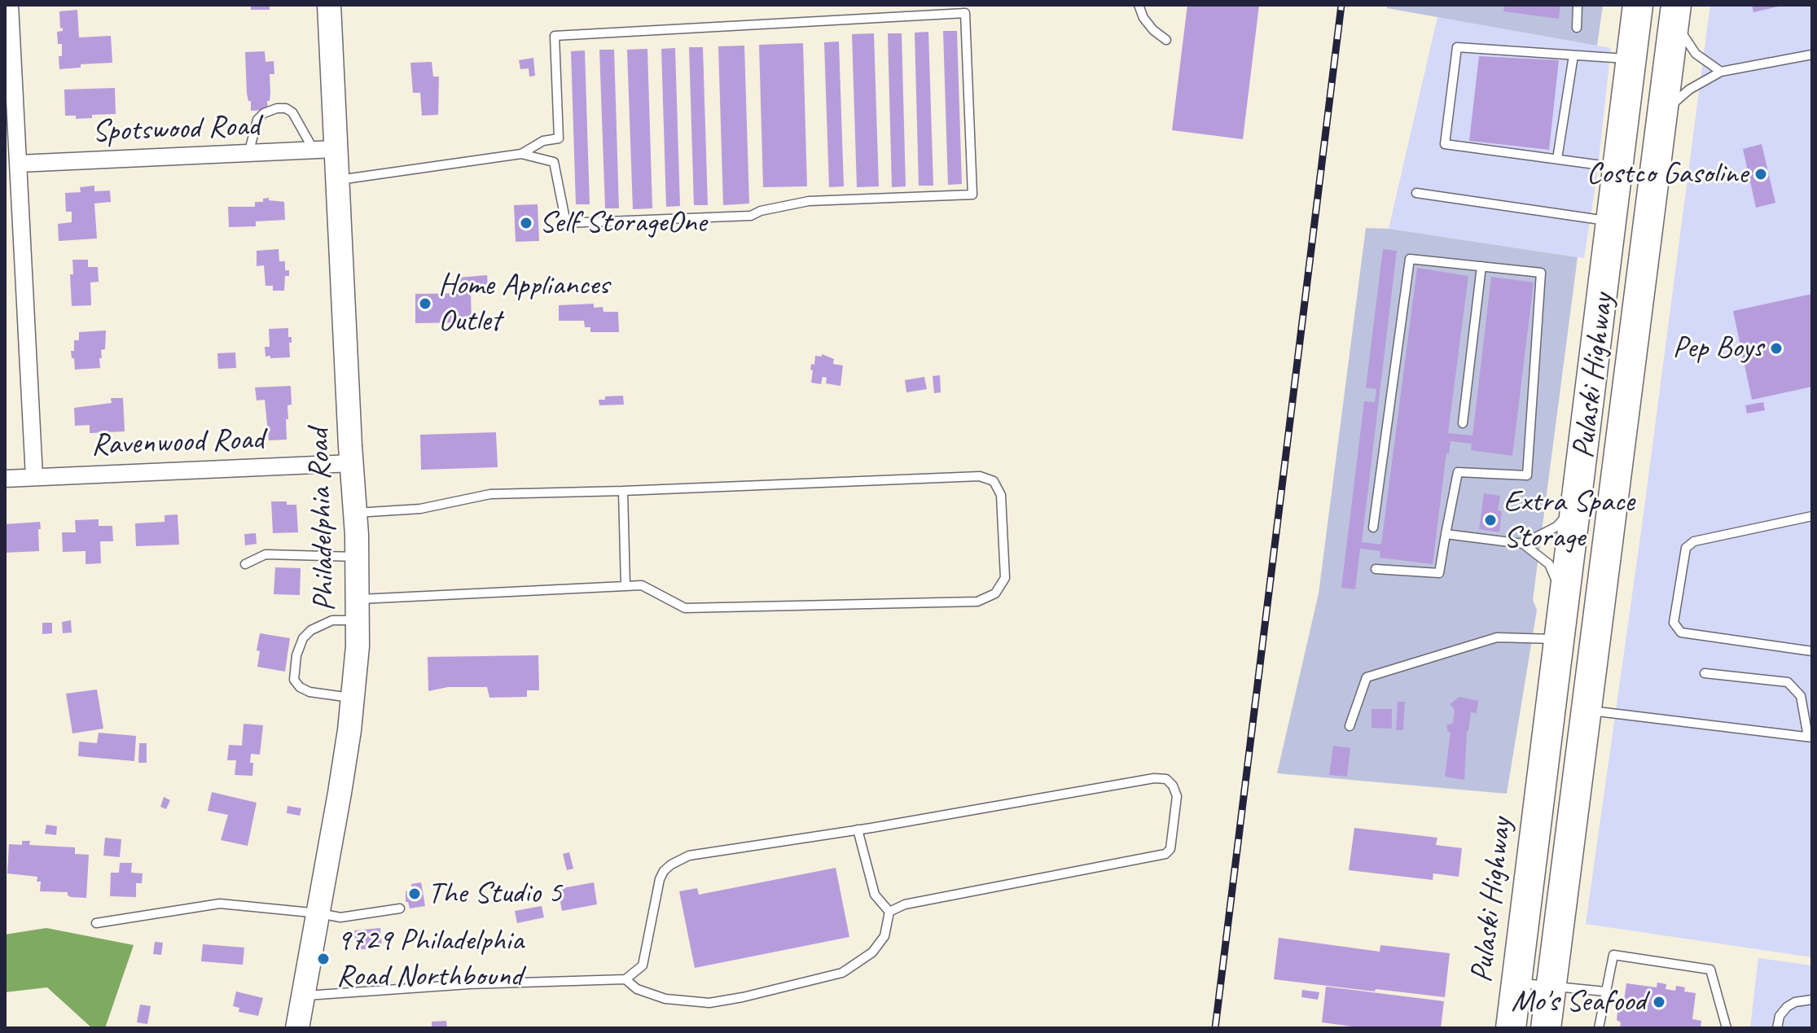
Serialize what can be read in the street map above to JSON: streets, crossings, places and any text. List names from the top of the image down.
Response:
{
  "streets": {
    "highway": ["Pulaski Highway"],
    "main road": ["Philadelphia Road"],
    "street": ["Spotswood Road", "Ravenwood Road"]
  },
  "crossings": [
    ["Spotswood Road", "Philadelphia Road"],
    ["Ravenwood Road", "Philadelphia Road"]
  ],
  "places": [
    "Costco Gasoline",
    "Self StorageOne",
    "Home Appliances Outlet",
    "Pep Boys",
    "Extra Space Storage",
    "The Studio 5",
    "9729 Philadelphia Road Northbound",
    "Mo's Seafood"
  ]
}
